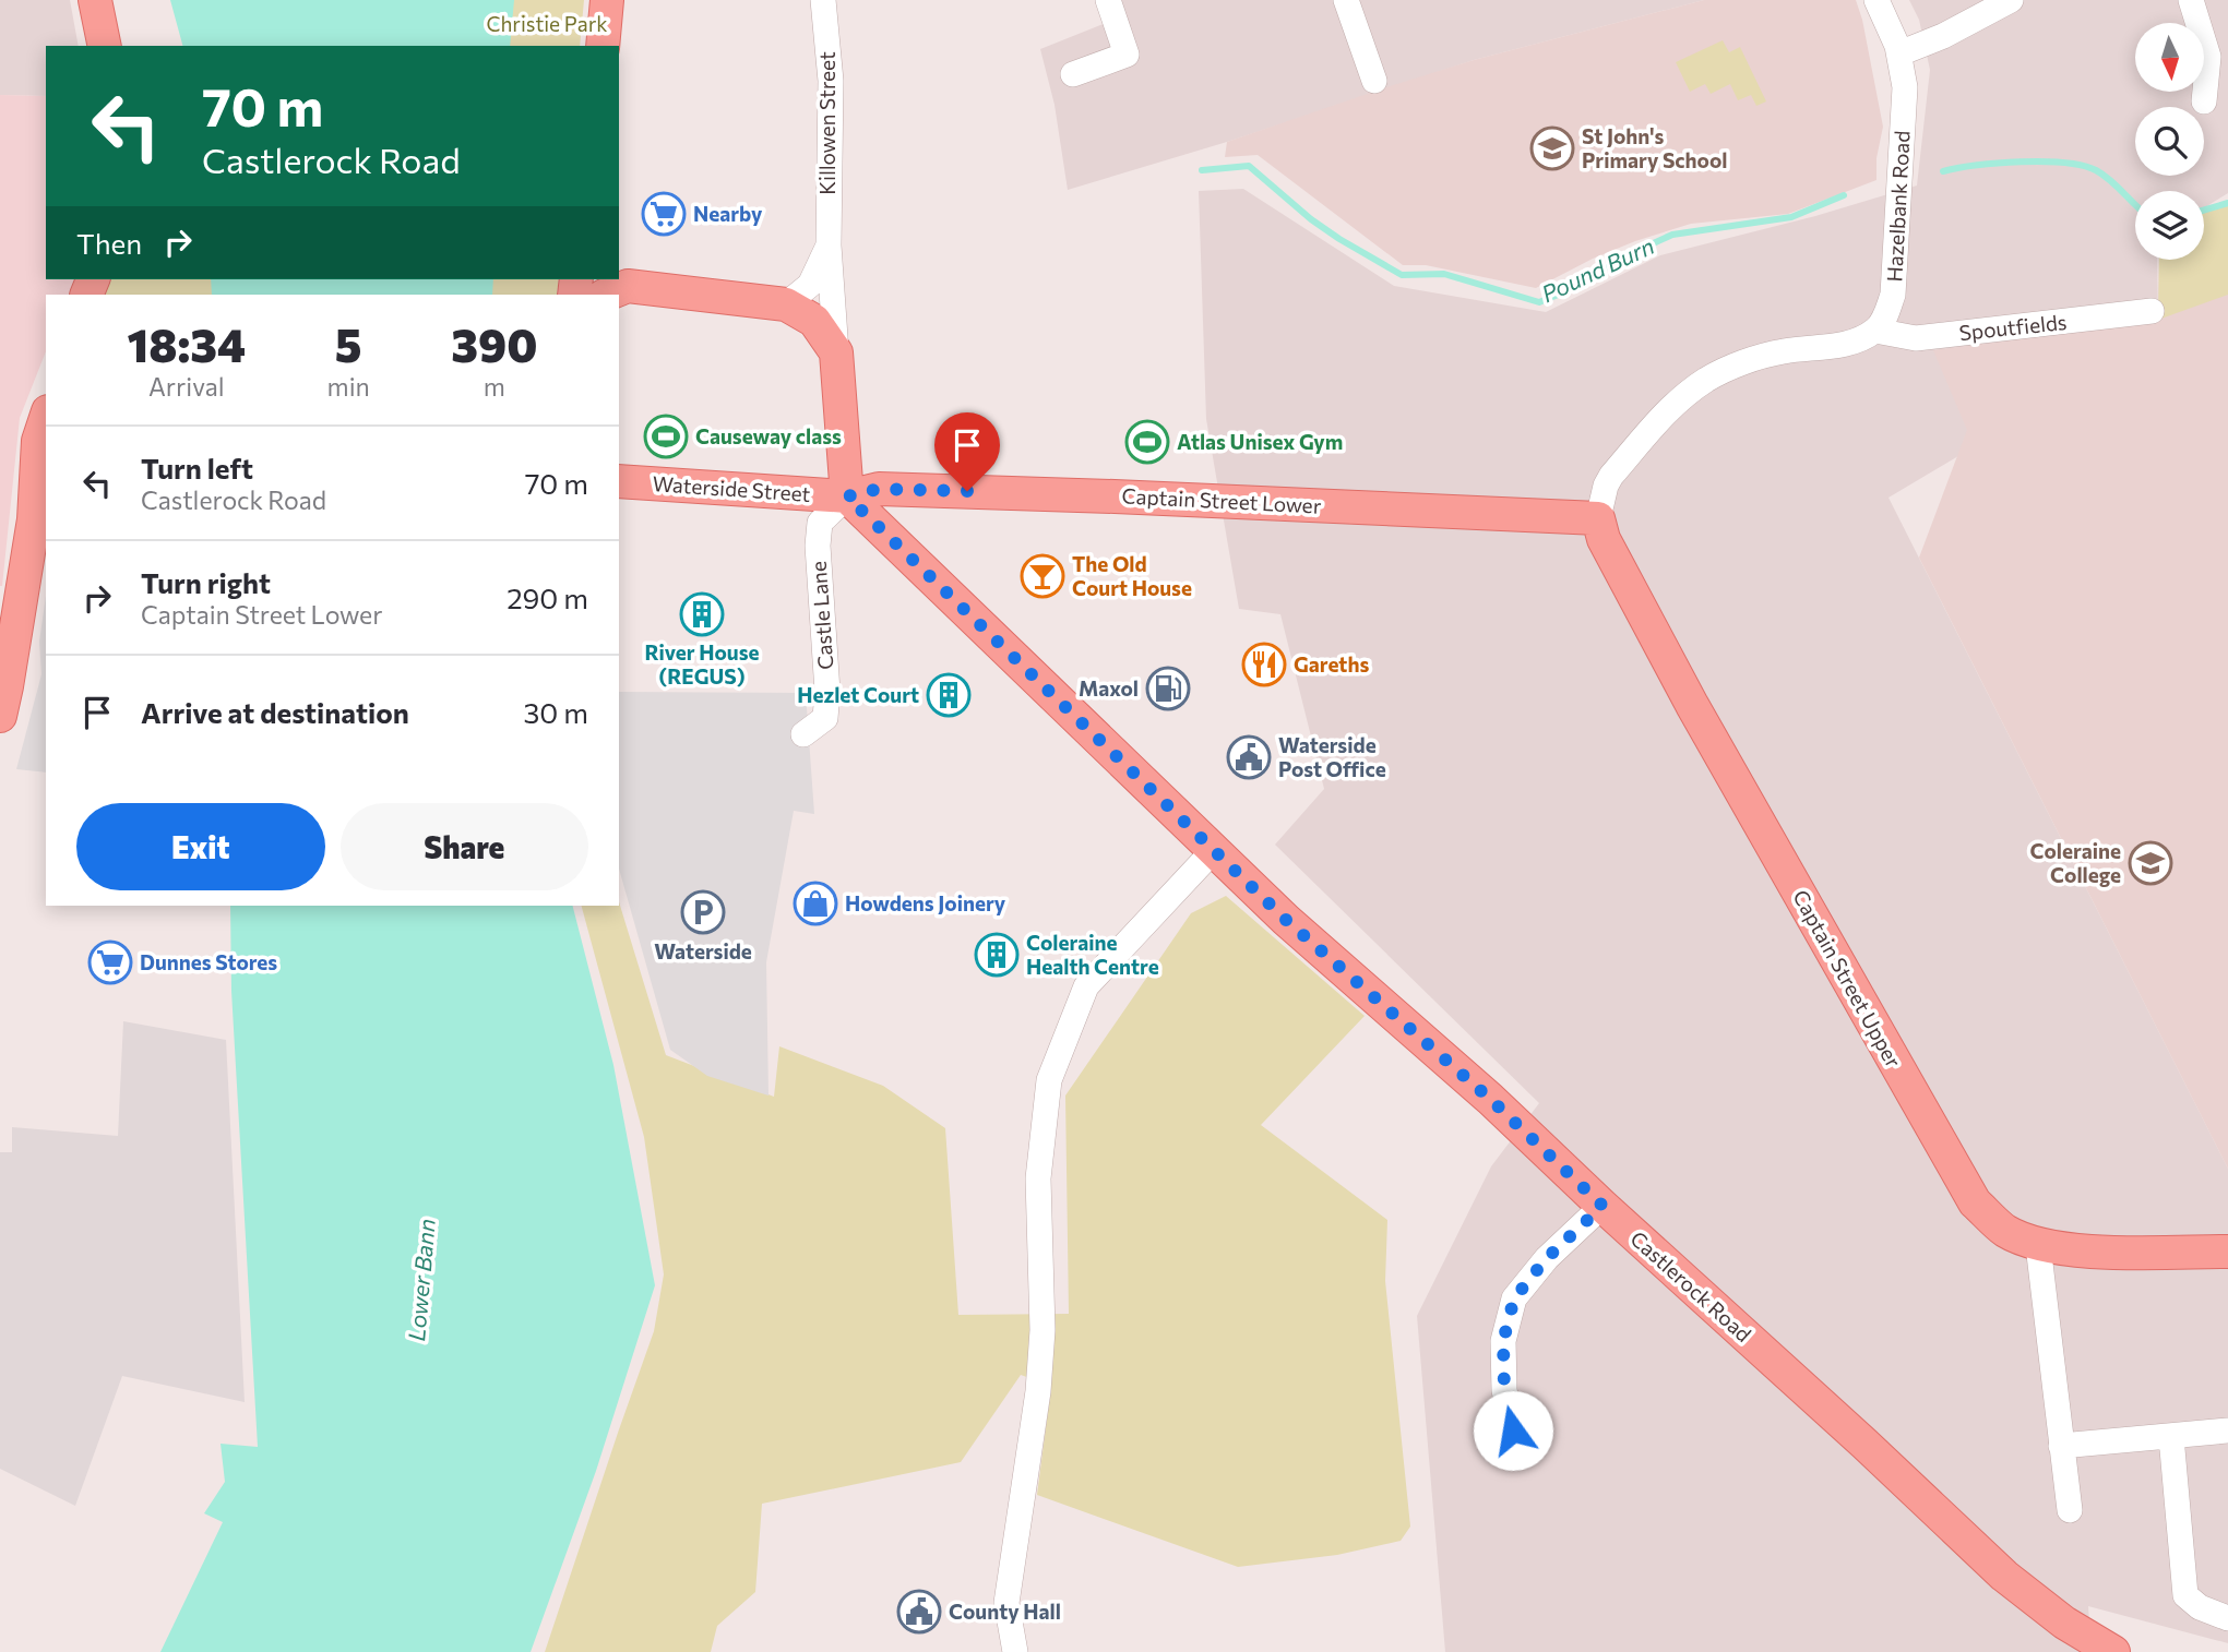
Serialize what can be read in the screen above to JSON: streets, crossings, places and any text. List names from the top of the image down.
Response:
{
  "streets": {
    "main road": [
      "Killowen Street",
      "Waterside Street",
      "Captain Street Lower",
      "Captain Street Upper",
      "Castlerock Road"
    ],
    "street": ["Hazelbank Road", "Spoutfields", "Castle Lane"]
  },
  "crossings": [
    ["Killowen Street", "Waterside Street"],
    ["Killowen Street", "Captain Street Lower"],
    ["Killowen Street", "Castle Lane"],
    ["Killowen Street", "Castlerock Road"],
    ["Hazelbank Road", "Spoutfields"],
    ["Waterside Street", "Captain Street Lower"],
    ["Waterside Street", "Castle Lane"],
    ["Waterside Street", "Castlerock Road"],
    ["Captain Street Lower", "Castle Lane"],
    ["Captain Street Lower", "Captain Street Upper"],
    ["Captain Street Lower", "Castlerock Road"],
    ["Castle Lane", "Castlerock Road"]
  ],
  "water": ["Pound Burn", "Lower Bann"],
  "parks": ["Christie Park"],
  "places": {
    "school or university": ["St John's Primary School", "Coleraine College"],
    "supermarket": ["Nearby", "Dunnes Stores"],
    "sports": ["Causeway class", "Atlas Unisex Gym"],
    "bar": ["The Old Court House"],
    "building": ["River House (REGUS)", "Hezlet Court", "Coleraine Health Centre"],
    "restaurant": ["Gareths"],
    "fuel station": ["Maxol"],
    "public building": ["Waterside Post Office", "County Hall"],
    "shop": ["Howdens Joinery"],
    "parking": ["Waterside"]
  },
  "north": "bottom",
  "page": {
    "turn": ["70 m", "Castlerock Road"],
    "then": "Then",
    "eta": [
      "18:34",
      "Arrival",
      "5",
      "min",
      "390",
      "m"
    ],
    "list": [
      {
        "name": "Turn left",
        "note": "Castlerock Road",
        "value": "70 m"
      },
      {
        "name": "Turn right",
        "note": "Captain Street Lower",
        "value": "290 m"
      },
      {
        "name": "Arrive at destination",
        "value": "30 m"
      }
    ],
    "buttons": ["Exit", "Share"]
  }
}
